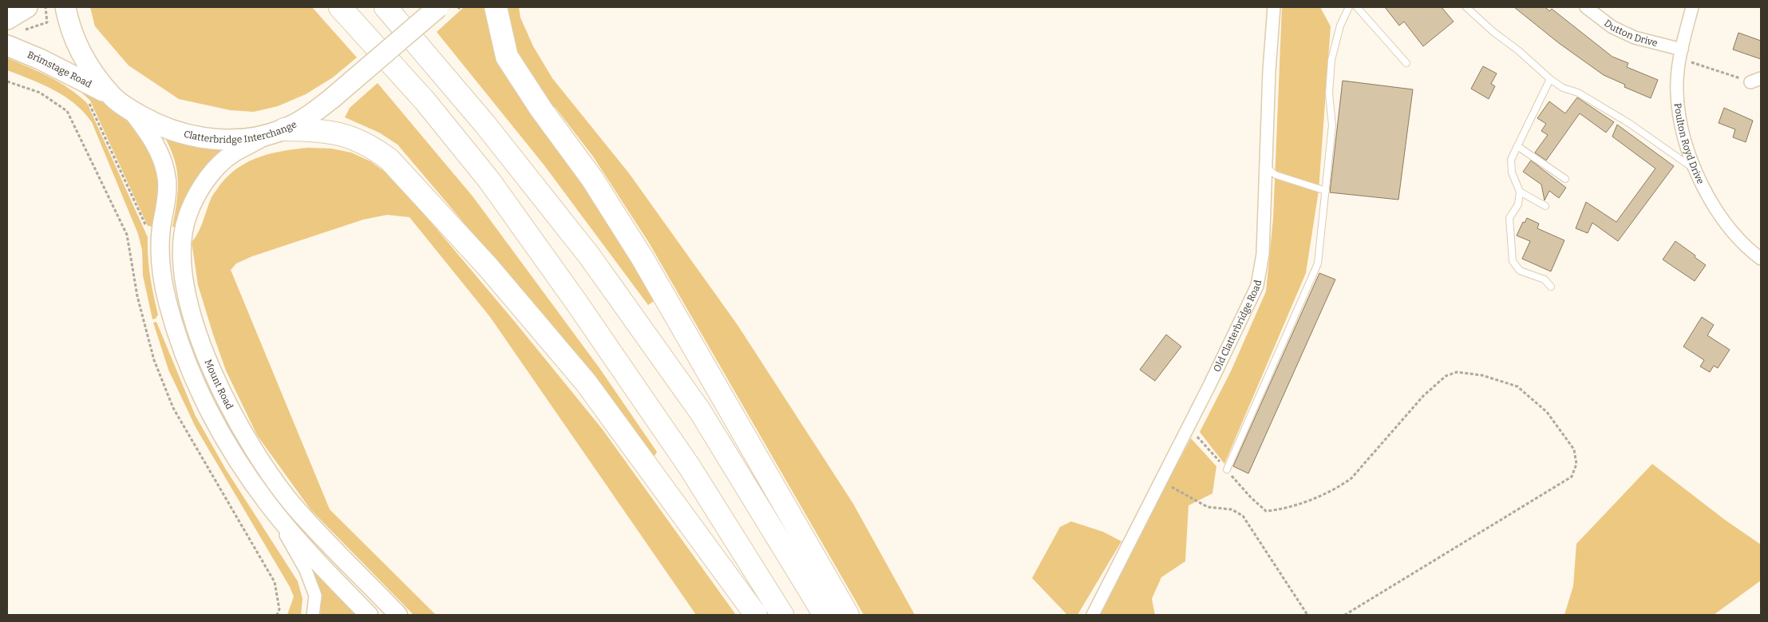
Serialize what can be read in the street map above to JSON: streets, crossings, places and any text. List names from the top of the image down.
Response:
{
  "streets": {
    "main road": ["Brimstage Road", "Clatterbridge Interchange", "Mount Road"],
    "street": ["Dutton Drive", "Poulton Royd Drive", "Old Clatterbridge Road"]
  },
  "crossings": [
    ["Dutton Drive", "Poulton Royd Drive"],
    ["Brimstage Road", "Clatterbridge Interchange"],
    ["Clatterbridge Interchange", "Mount Road"]
  ]
}
